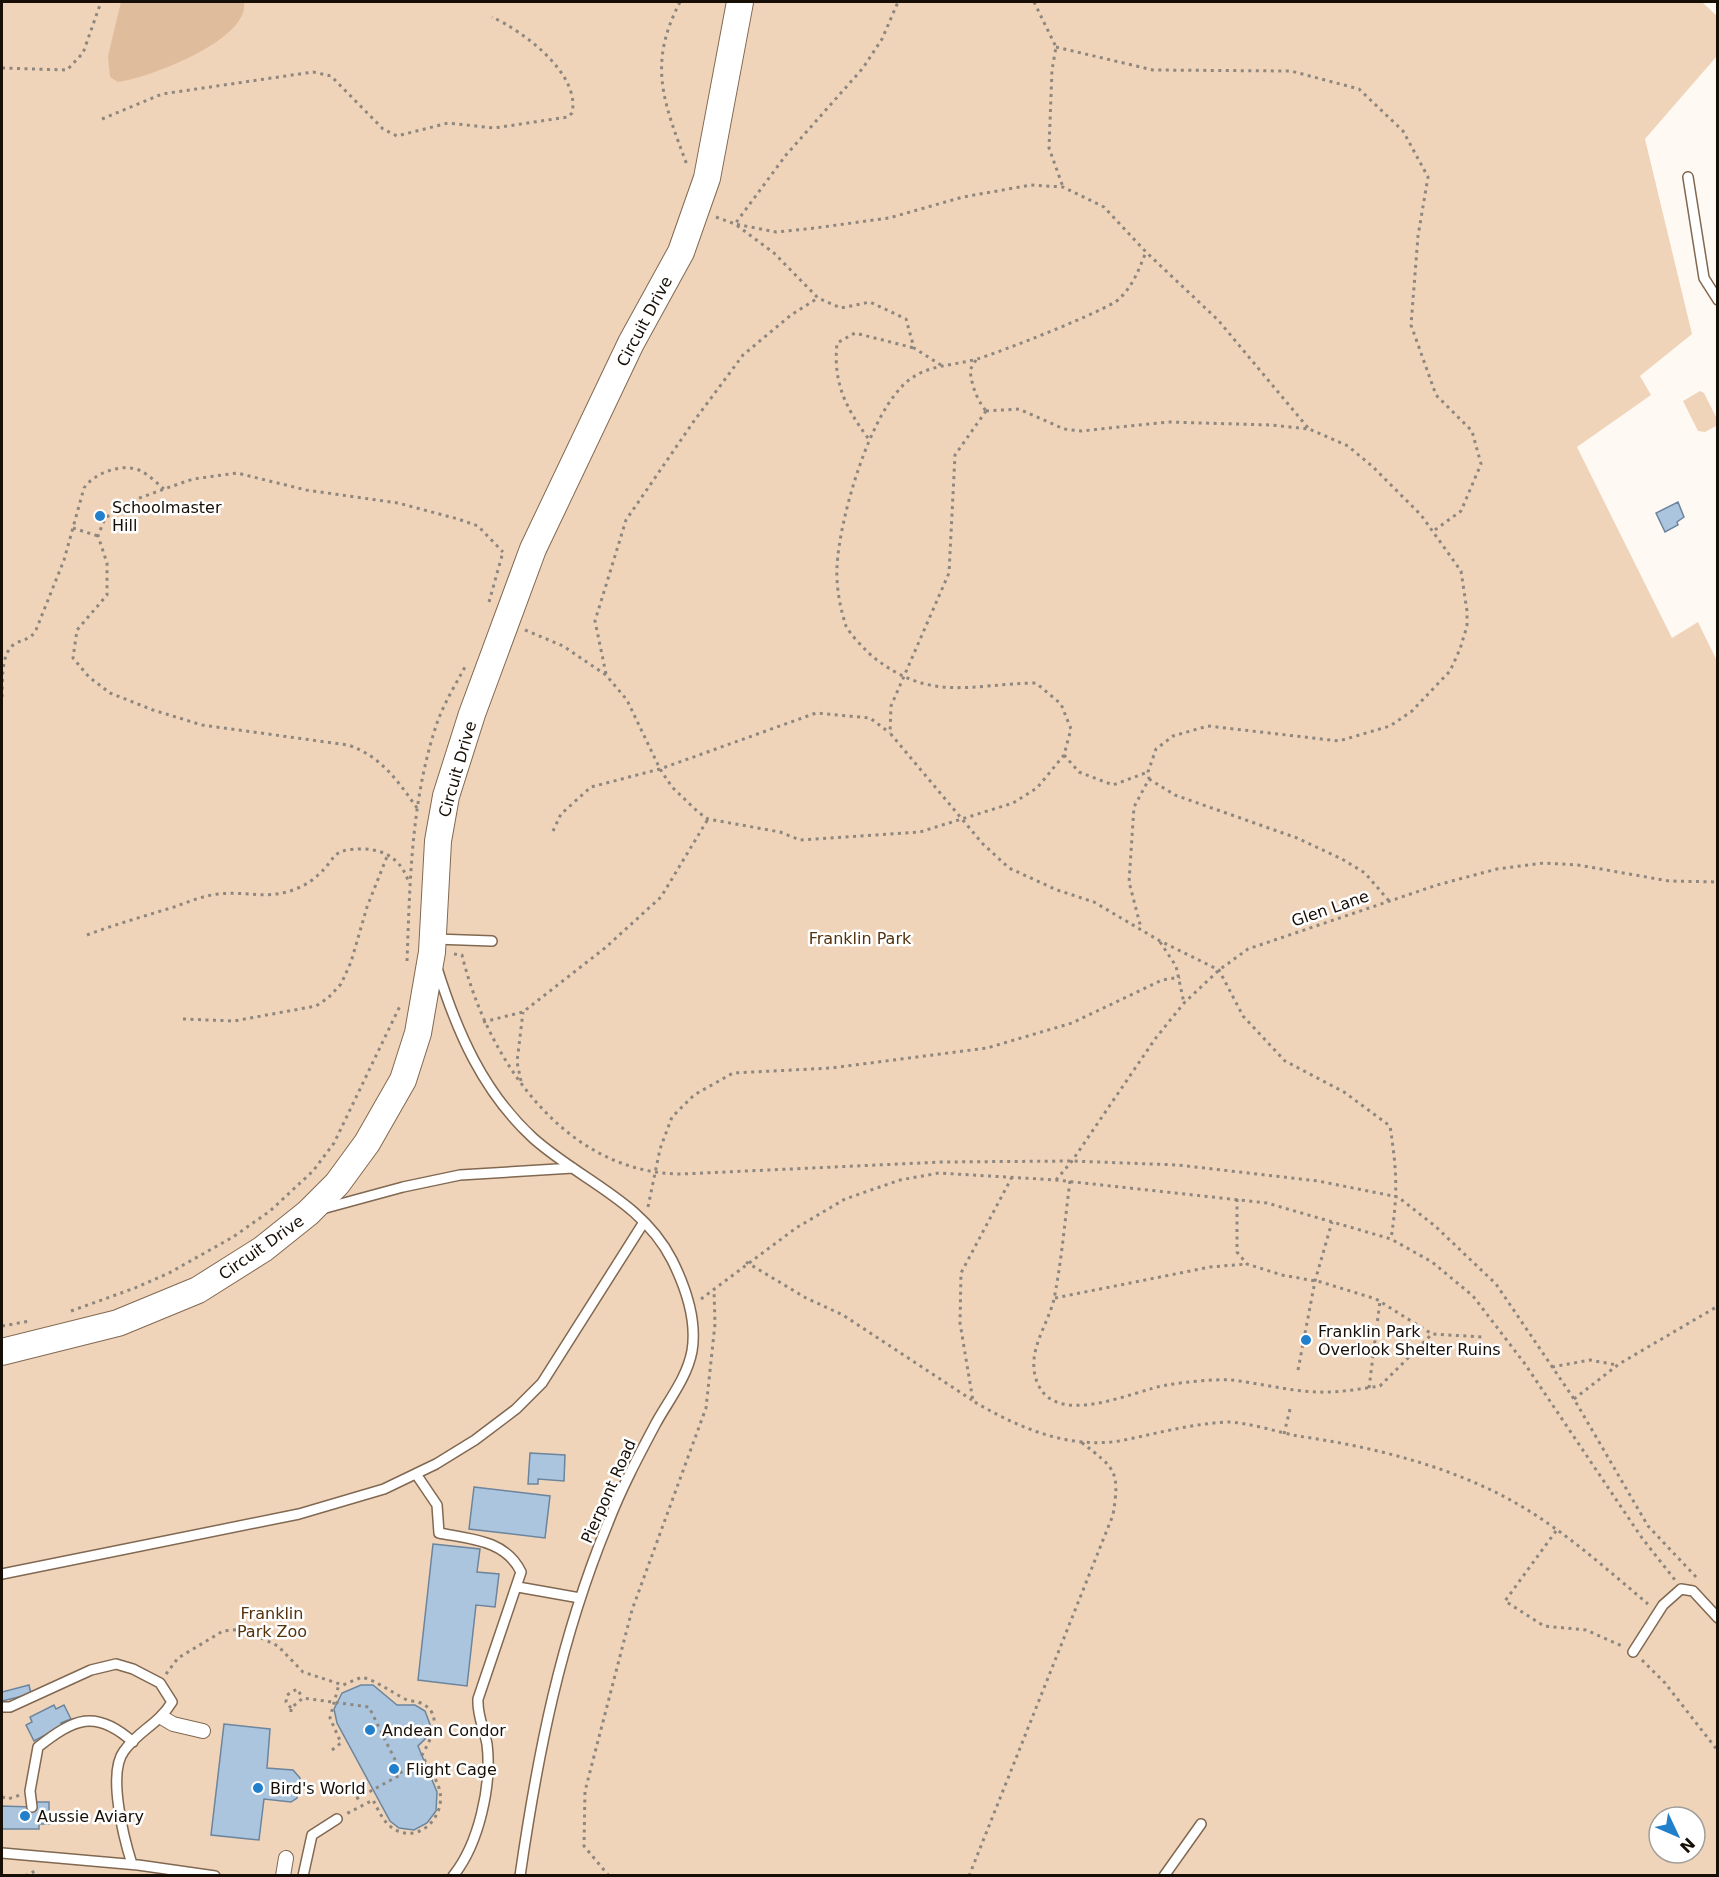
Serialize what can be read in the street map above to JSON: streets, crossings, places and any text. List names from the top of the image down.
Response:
{
  "streets": {
    "main road": ["Circuit Drive"],
    "lane": ["Pierpont Road"],
    "path": ["Glen Lane"]
  },
  "crossings": [
    ["Circuit Drive", "Pierpont Road"]
  ],
  "parks": ["Franklin Park", "Franklin Park Zoo"],
  "places": [
    "Schoolmaster Hill",
    "Franklin Park Overlook Shelter Ruins",
    "Andean Condor",
    "Flight Cage",
    "Bird's World",
    "Aussie Aviary"
  ],
  "north": "bottom right"
}
